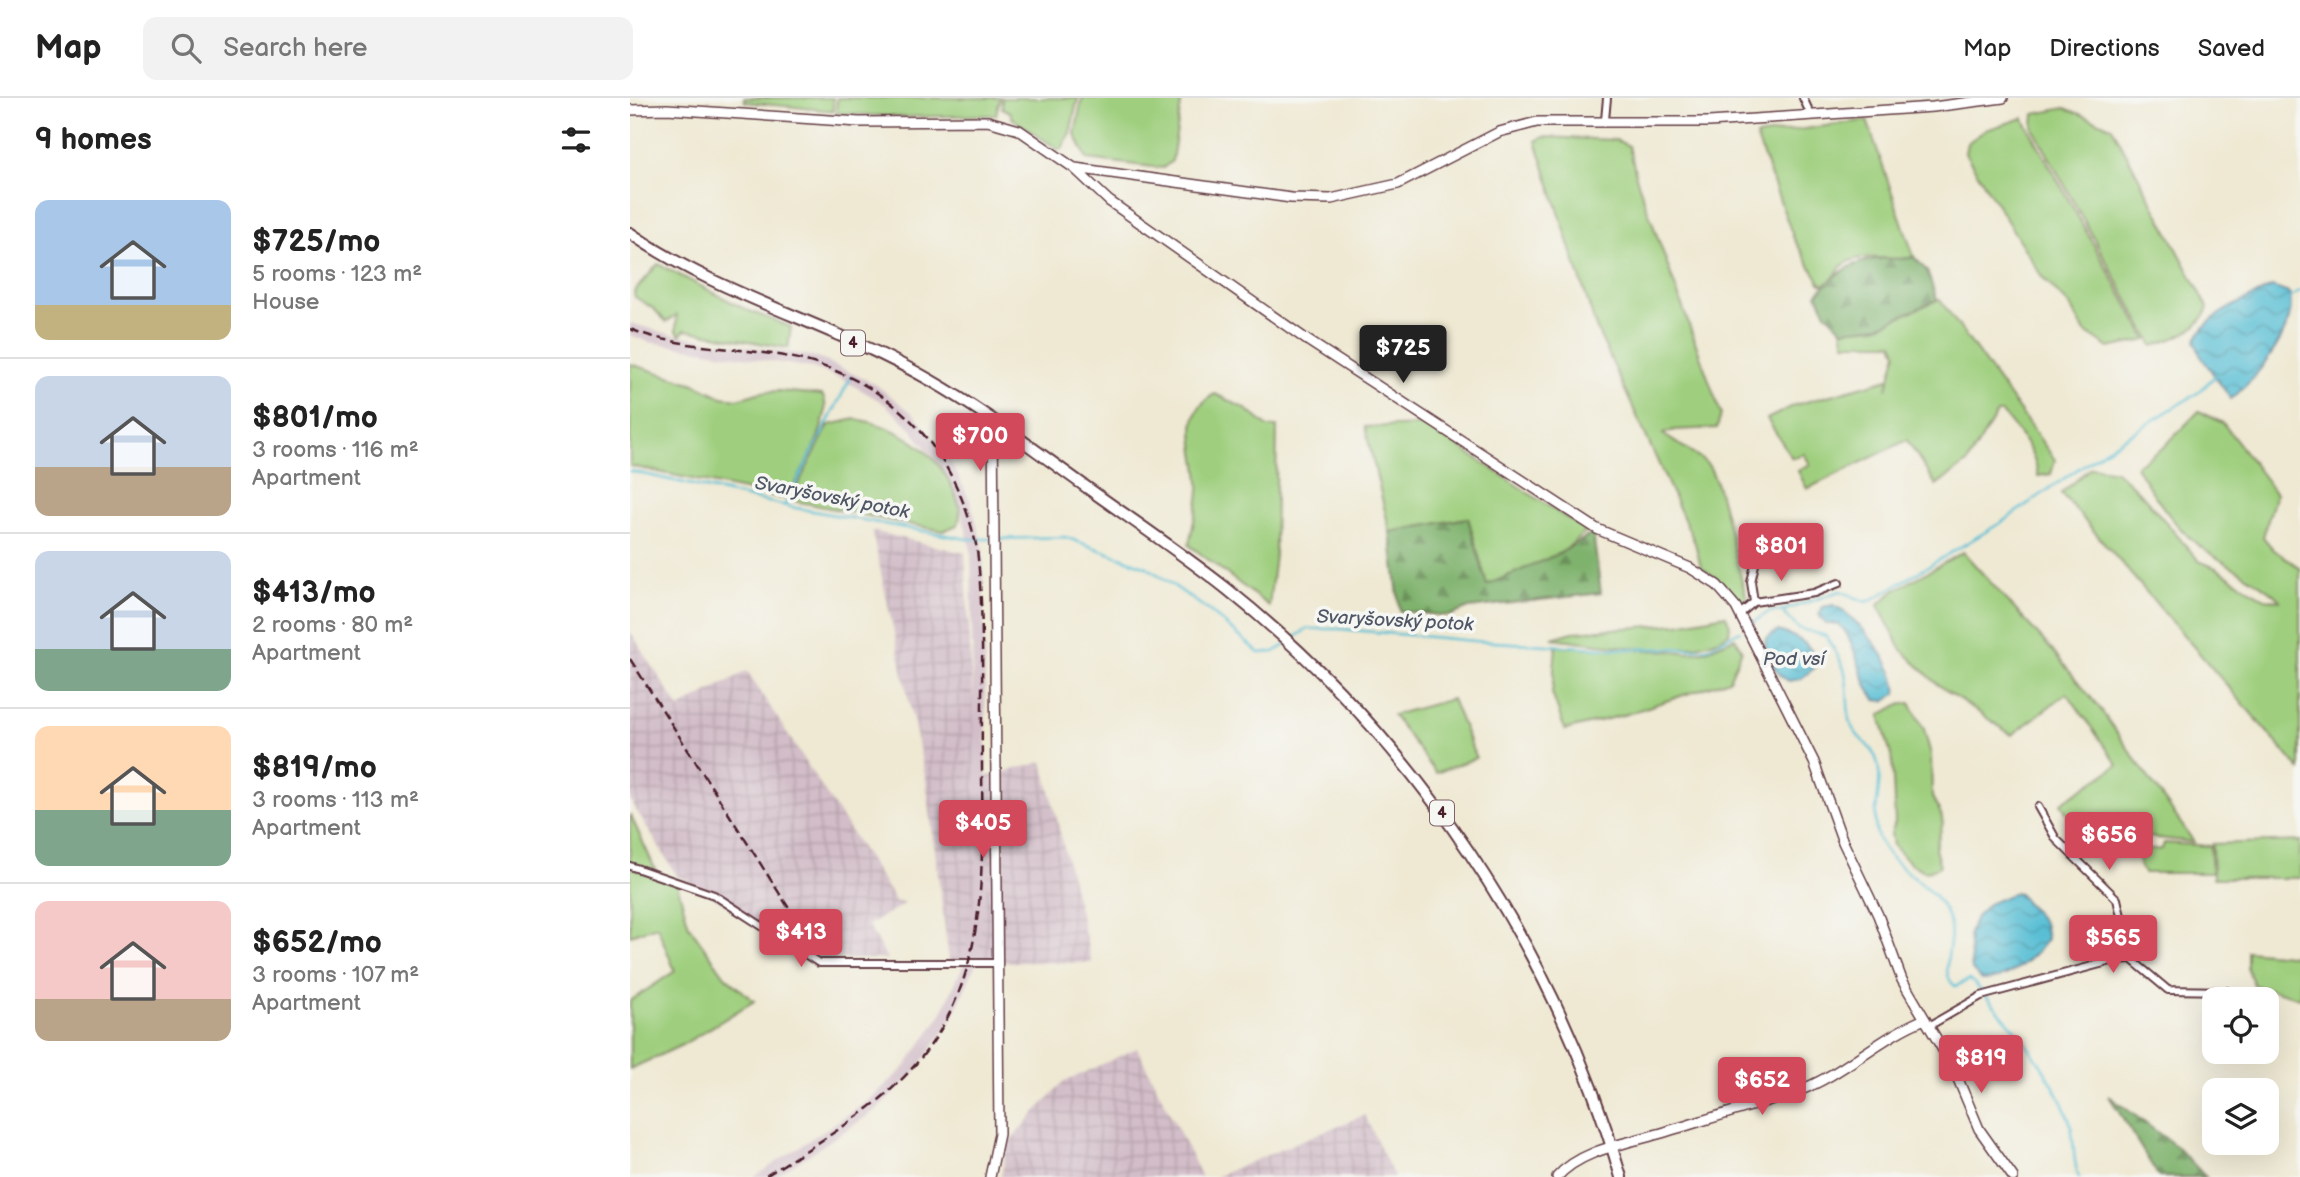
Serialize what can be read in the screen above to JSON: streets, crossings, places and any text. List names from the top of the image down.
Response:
{
  "streets": {
    "main road": ["4"]
  },
  "water": ["Svaryšovský potok", "Pod vsí"],
  "page": {
    "header": "Map",
    "search": "Search here",
    "nav": ["Map", "Directions", "Saved"],
    "heading": "9 homes",
    "list": [
      {
        "name": "$725/mo",
        "note": "5 rooms · 123 m² · House"
      },
      {
        "name": "$801/mo",
        "note": "3 rooms · 116 m² · Apartment"
      },
      {
        "name": "$413/mo",
        "note": "2 rooms · 80 m² · Apartment"
      },
      {
        "name": "$819/mo",
        "note": "3 rooms · 113 m² · Apartment"
      },
      {
        "name": "$652/mo",
        "note": "3 rooms · 107 m² · Apartment"
      }
    ],
    "price": [
      "$725",
      "$700",
      "$801",
      "$405",
      "$656",
      "$413",
      "$565",
      "$819",
      "$652"
    ]
  }
}
